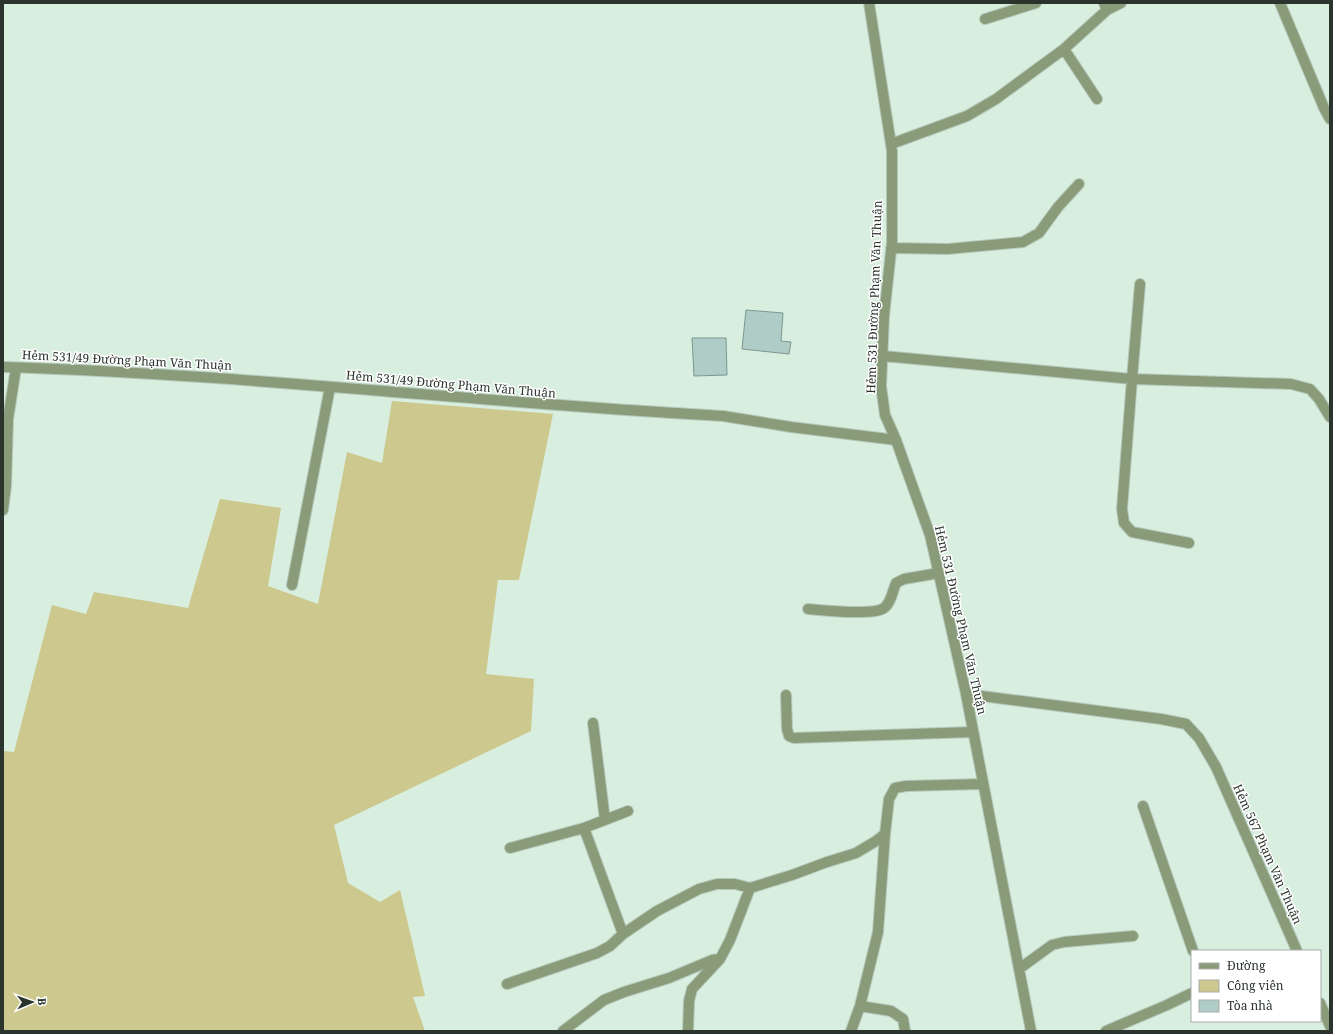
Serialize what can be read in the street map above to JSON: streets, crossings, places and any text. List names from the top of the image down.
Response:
{
  "streets": {
    "street": ["Hẻm 531 Đường Phạm Văn Thuận", "Hẻm 531/49 Đường Phạm Văn Thuận", "Hẻm 567 Phạm Văn Thuận"]
  },
  "crossings": [
    ["Hẻm 531 Đường Phạm Văn Thuận", "Hẻm 531/49 Đường Phạm Văn Thuận"],
    ["Hẻm 531 Đường Phạm Văn Thuận", "Hẻm 567 Phạm Văn Thuận"]
  ],
  "legend": ["Đường", "Công viên", "Tòa nhà"],
  "north": "right"
}
